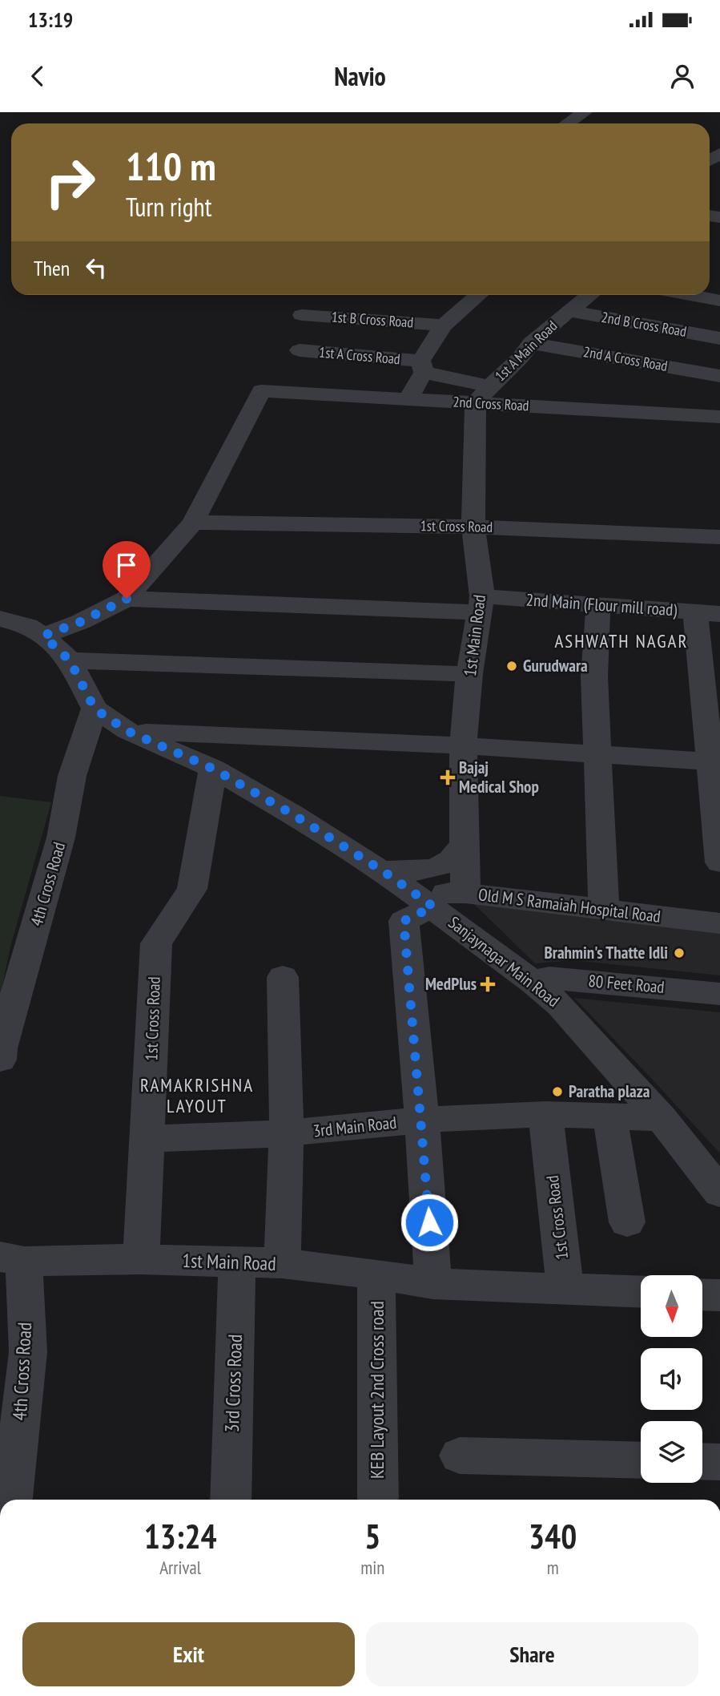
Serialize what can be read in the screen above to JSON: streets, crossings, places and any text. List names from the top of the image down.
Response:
{
  "streets": {
    "street": [
      "1st B Cross Road",
      "2nd B Cross Road",
      "1st A Main Road",
      "1st A Cross Road",
      "2nd A Cross Road",
      "2nd Cross Road",
      "1st Cross Road",
      "2nd Main (Flour mill road)",
      "1st Main Road",
      "4th Cross Road",
      "Old M S Ramaiah Hospital Road",
      "Sanjaynagar Main Road",
      "80 Feet Road",
      "3rd Main Road",
      "3rd Cross Road",
      "KEB Layout 2nd Cross road"
    ]
  },
  "crossings": [
    ["2nd B Cross Road", "1st A Main Road"],
    ["1st A Main Road", "1st A Cross Road"],
    ["1st A Main Road", "2nd A Cross Road"],
    ["1st A Main Road", "2nd Cross Road"],
    ["1st A Cross Road", "2nd Cross Road"],
    ["2nd Cross Road", "1st Cross Road"],
    ["1st Cross Road", "1st Main Road"],
    ["1st Cross Road", "Sanjaynagar Main Road"],
    ["1st Cross Road", "3rd Main Road"],
    ["2nd Main (Flour mill road)", "1st Main Road"],
    ["1st Main Road", "4th Cross Road"],
    ["1st Main Road", "3rd Cross Road"],
    ["1st Main Road", "KEB Layout 2nd Cross road"],
    ["4th Cross Road", "Sanjaynagar Main Road"],
    ["Old M S Ramaiah Hospital Road", "Sanjaynagar Main Road"],
    ["Old M S Ramaiah Hospital Road", "3rd Main Road"],
    ["Sanjaynagar Main Road", "80 Feet Road"],
    ["Sanjaynagar Main Road", "3rd Main Road"]
  ],
  "districts": ["ASHWATH NAGAR", "RAMAKRISHNA LAYOUT"],
  "places": {
    "other": ["Gurudwara", "Brahmin's Thatte Idli", "Paratha plaza"],
    "health": ["Bajaj Medical Shop", "MedPlus"]
  },
  "north": "bottom",
  "page": {
    "status": "13:19",
    "header": "Navio",
    "turn": ["110 m", "Turn right"],
    "then": "Then",
    "eta": [
      "13:24",
      "Arrival",
      "5",
      "min",
      "340",
      "m"
    ],
    "buttons": ["Exit", "Share"]
  }
}
